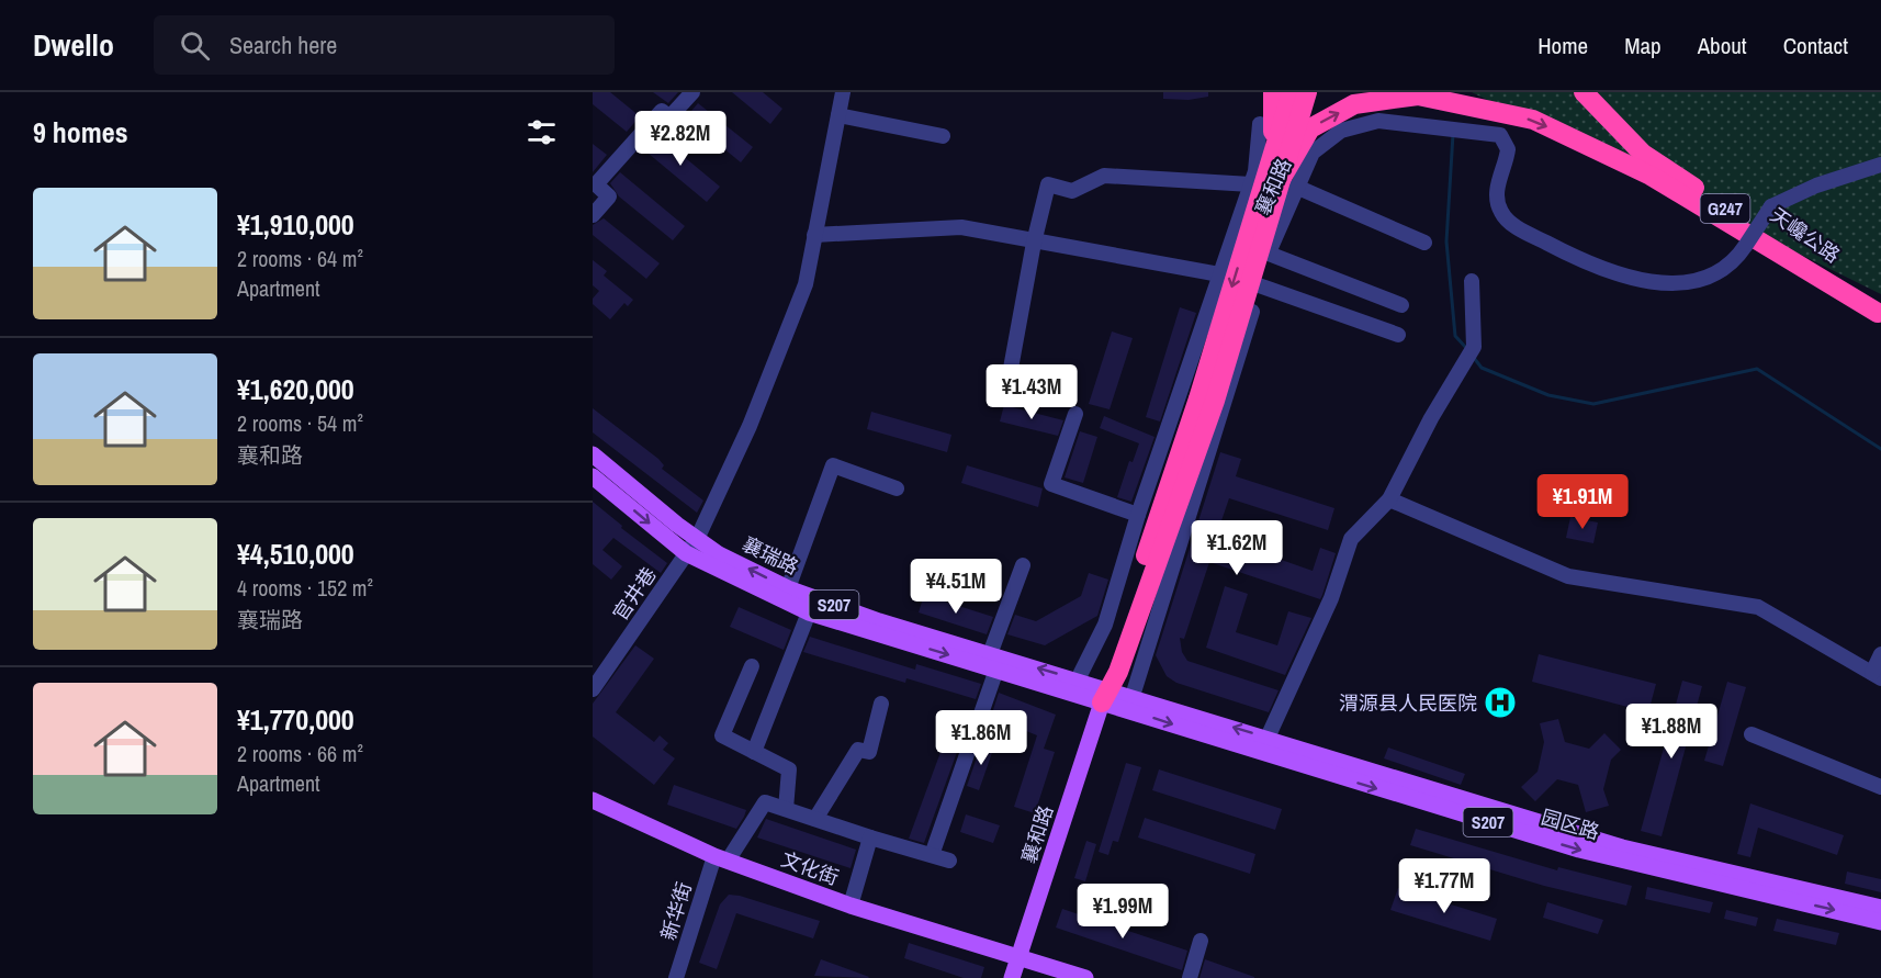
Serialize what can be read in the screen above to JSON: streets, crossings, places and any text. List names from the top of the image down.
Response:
{
  "streets": {
    "highway": ["G247", "天巉公路"],
    "main road": [
      "襄和路",
      "襄瑞路",
      "S207",
      "园区路",
      "文化街"
    ],
    "street": ["官井巷", "新华街"]
  },
  "crossings": [
    ["襄和路", "襄瑞路"],
    ["襄和路", "园区路"],
    ["襄和路", "文化街"],
    ["襄瑞路", "官井巷"],
    ["襄瑞路", "园区路"],
    ["文化街", "新华街"]
  ],
  "places": {
    "hospital": ["渭源县人民医院"]
  },
  "page": {
    "header": "Dwello",
    "search": "Search here",
    "nav": [
      "Home",
      "Map",
      "About",
      "Contact"
    ],
    "heading": "9 homes",
    "price": [
      "¥2.82M",
      "¥1.43M",
      "¥1.91M",
      "¥1.62M",
      "¥4.51M",
      "¥1.88M",
      "¥1.86M",
      "¥1.77M",
      "¥1.99M"
    ],
    "list": [
      {
        "name": "¥1,910,000",
        "note": "2 rooms · 64 m² · Apartment"
      },
      {
        "name": "¥1,620,000",
        "note": "2 rooms · 54 m² · 襄和路"
      },
      {
        "name": "¥4,510,000",
        "note": "4 rooms · 152 m² · 襄瑞路"
      },
      {
        "name": "¥1,770,000",
        "note": "2 rooms · 66 m² · Apartment"
      }
    ]
  }
}
